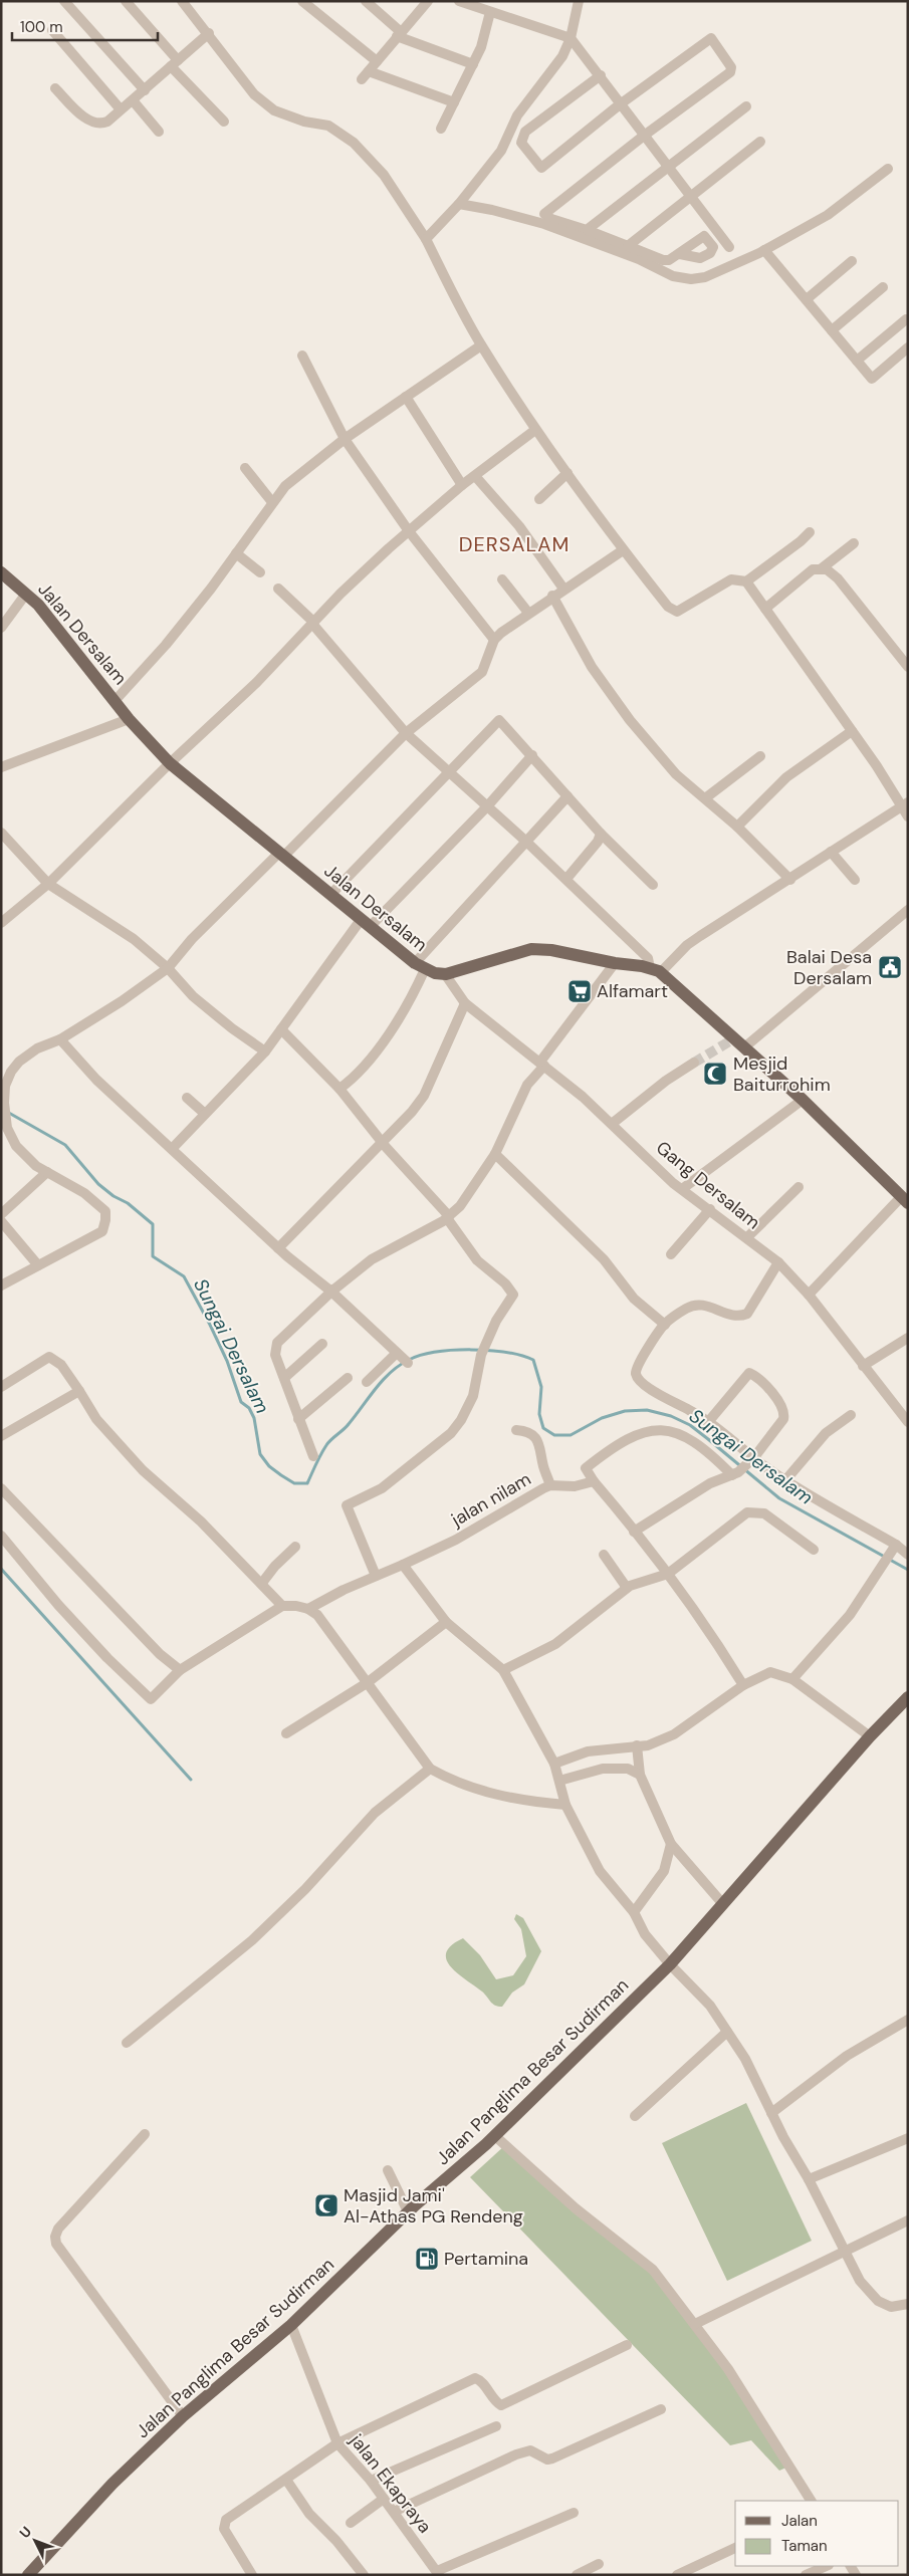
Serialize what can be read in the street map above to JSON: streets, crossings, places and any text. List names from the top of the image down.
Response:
{
  "streets": {
    "main road": ["Jalan Dersalam", "Jalan Panglima Besar Sudirman"],
    "street": ["Gang Dersalam", "jalan nilam", "jalan Ekapraya"]
  },
  "crossings": [
    ["Jalan Dersalam", "Gang Dersalam"],
    ["Jalan Panglima Besar Sudirman", "jalan Ekapraya"]
  ],
  "districts": ["DERSALAM"],
  "water": ["Sungai Dersalam"],
  "places": {
    "public building": ["Balai Desa Dersalam"],
    "supermarket": ["Alfamart"],
    "mosque": ["Mesjid Baiturrohim", "Masjid Jami' Al-Athas PG Rendeng"],
    "fuel station": ["Pertamina"]
  },
  "legend": ["Jalan", "Taman"],
  "scale_bar": "100 m",
  "north": "top left"
}
